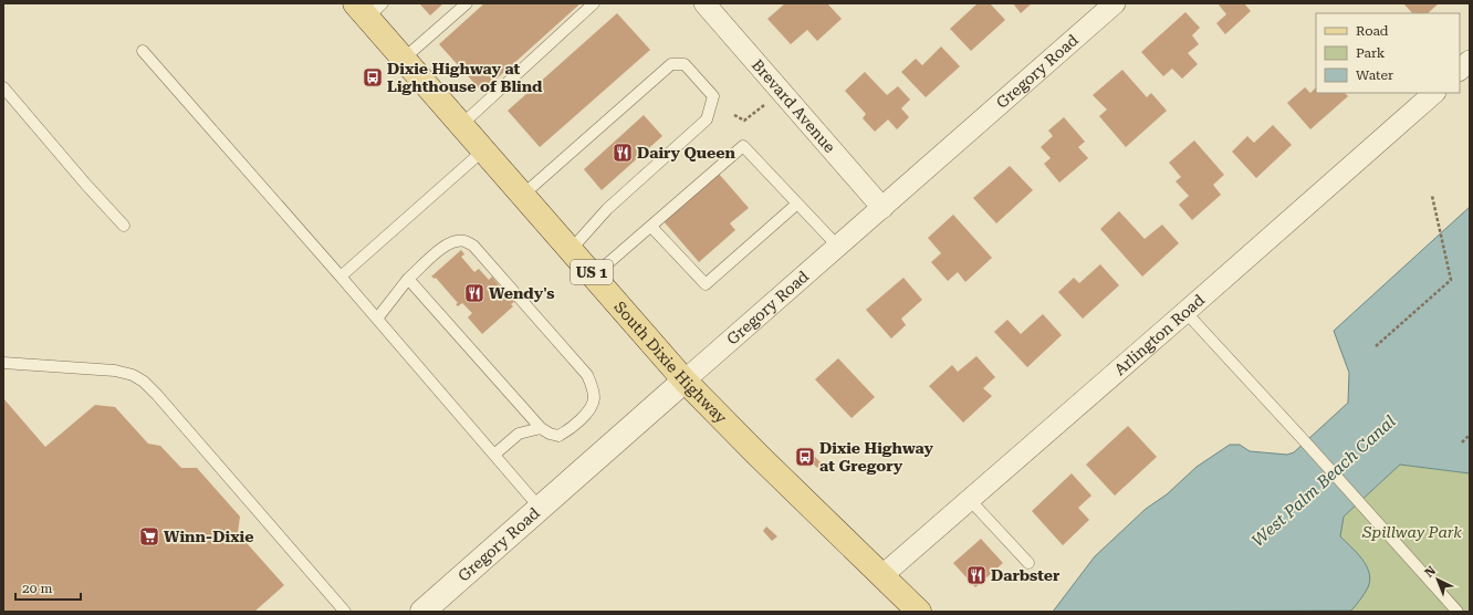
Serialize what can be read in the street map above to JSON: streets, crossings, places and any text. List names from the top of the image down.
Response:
{
  "streets": {
    "main road": ["US 1", "South Dixie Highway"],
    "street": ["Gregory Road", "Brevard Avenue", "Arlington Road"]
  },
  "crossings": [
    ["Gregory Road", "Brevard Avenue"],
    ["Gregory Road", "South Dixie Highway"],
    ["US 1", "Arlington Road"],
    ["US 1", "South Dixie Highway"],
    ["Arlington Road", "South Dixie Highway"]
  ],
  "water": ["West Palm Beach Canal"],
  "parks": ["Spillway Park"],
  "places": {
    "bus stop": ["Dixie Highway at Lighthouse of Blind", "Dixie Highway at Gregory"],
    "restaurant": ["Dairy Queen", "Wendy's", "Darbster"],
    "supermarket": ["Winn-Dixie"]
  },
  "legend": ["Road", "Park", "Water"],
  "scale_bar": "20 m",
  "north": "top left"
}
